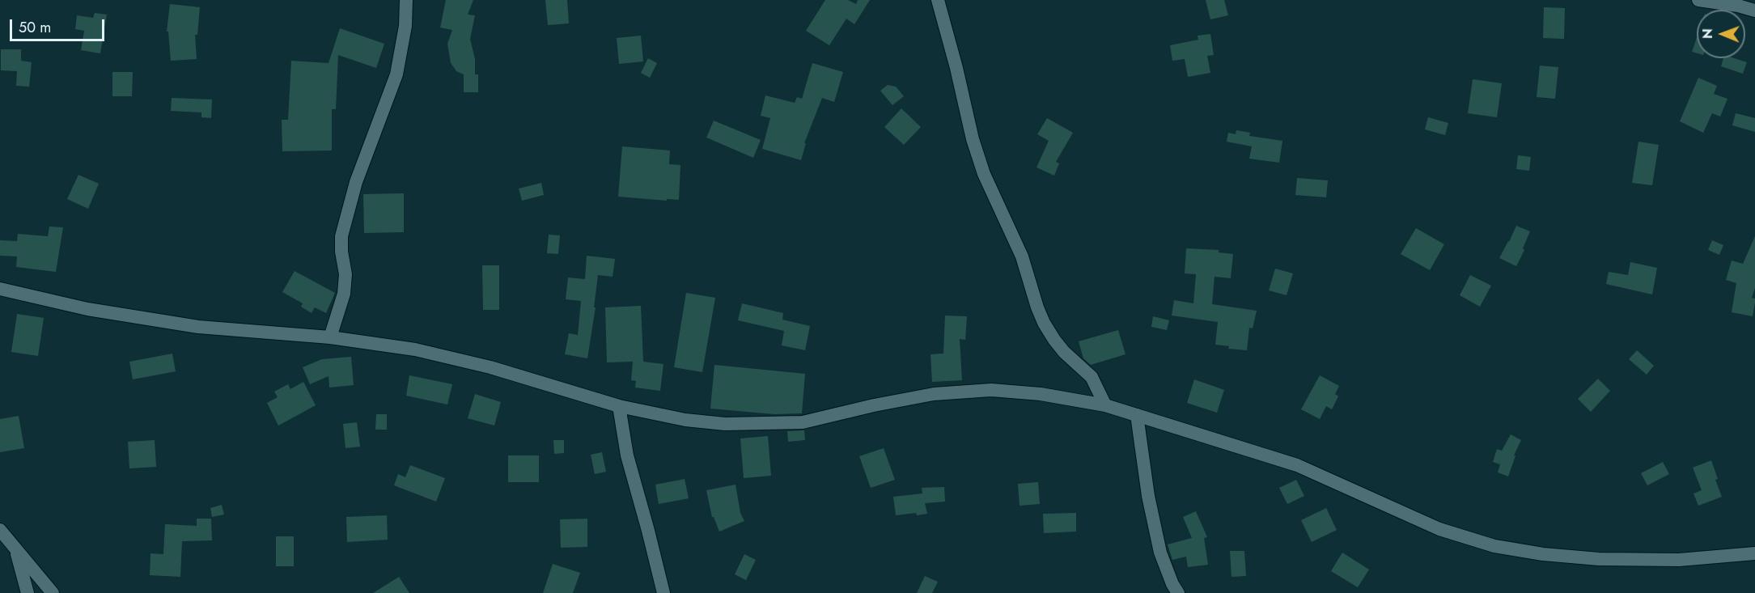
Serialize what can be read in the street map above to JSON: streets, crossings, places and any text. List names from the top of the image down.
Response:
{
  "scale_bar": "50 m",
  "north": "left"
}
